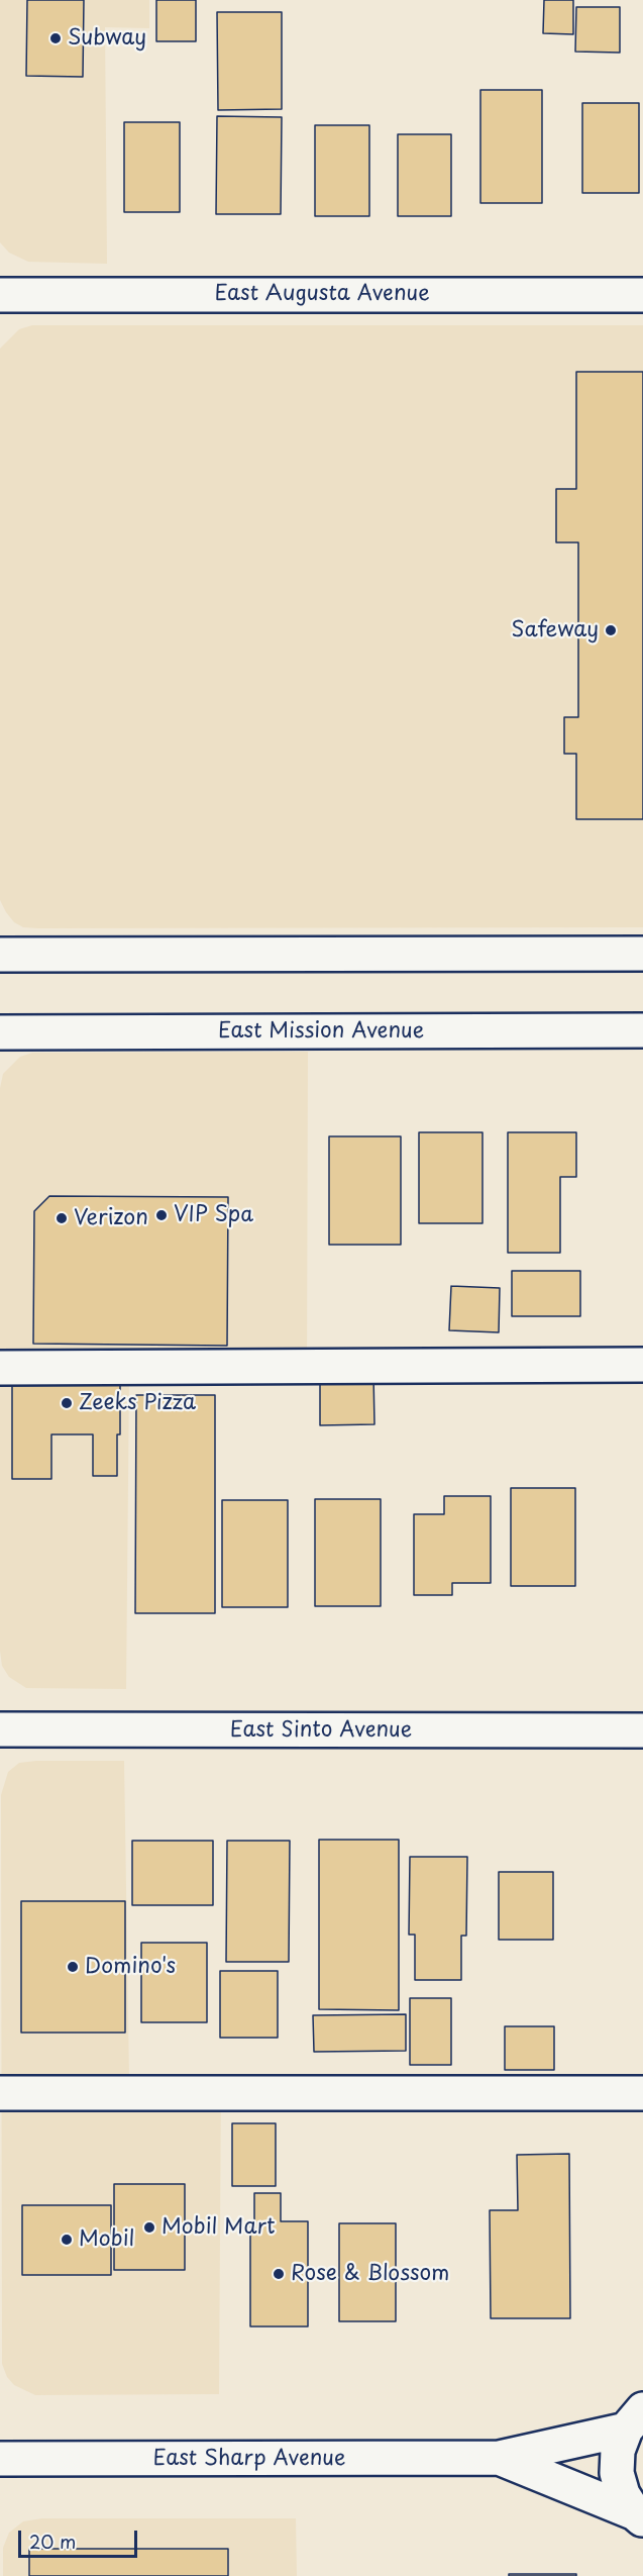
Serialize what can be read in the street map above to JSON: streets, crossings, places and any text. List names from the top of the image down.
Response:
{
  "streets": {
    "street": [
      "East Augusta Avenue",
      "East Mission Avenue",
      "East Sinto Avenue",
      "East Sharp Avenue"
    ]
  },
  "places": [
    "Subway",
    "Safeway",
    "VIP Spa",
    "Verizon",
    "Zeeks Pizza",
    "Domino's",
    "Mobil Mart",
    "Mobil",
    "Rose & Blossom"
  ],
  "scale_bar": "20 m"
}
